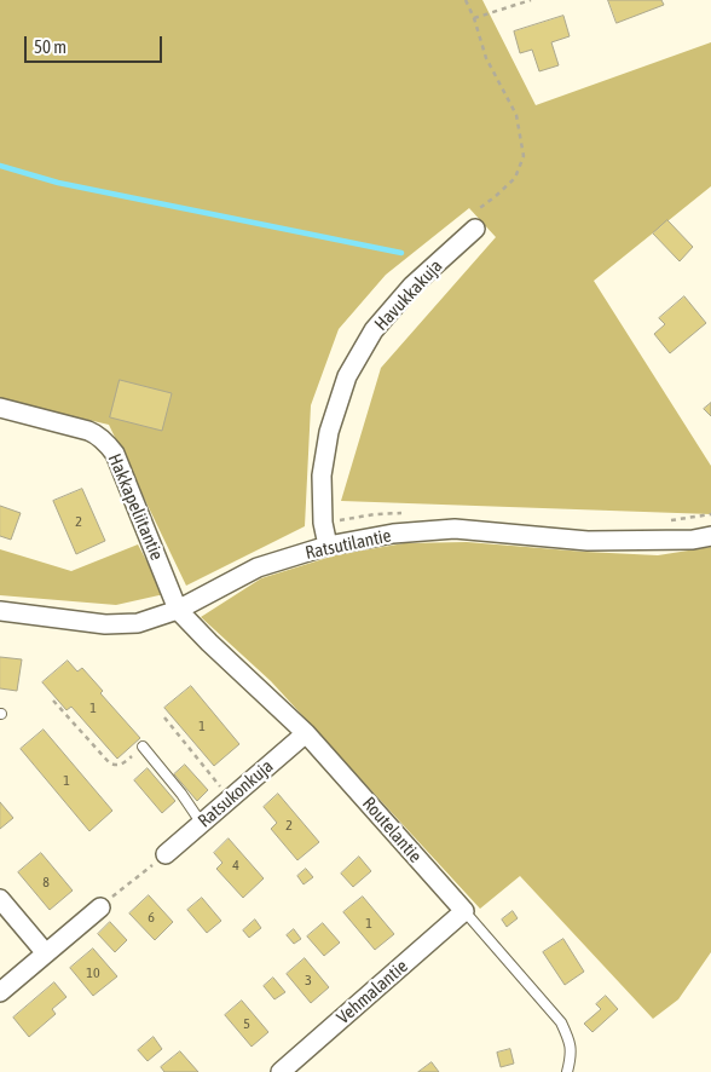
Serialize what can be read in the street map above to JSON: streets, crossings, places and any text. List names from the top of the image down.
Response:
{
  "streets": {
    "street": [
      "Havukkakuja",
      "Hakkapeliitantie",
      "Ratsutilantie",
      "Ratsukonkuja",
      "Routelantie",
      "Vehmalantie"
    ]
  },
  "crossings": [
    ["Havukkakuja", "Ratsutilantie"],
    ["Hakkapeliitantie", "Ratsutilantie"],
    ["Hakkapeliitantie", "Routelantie"],
    ["Ratsutilantie", "Routelantie"],
    ["Ratsukonkuja", "Routelantie"],
    ["Routelantie", "Vehmalantie"]
  ],
  "house_numbers": [
    "2",
    "1",
    "1",
    "1",
    "2",
    "4",
    "8",
    "6",
    "1",
    "10",
    "3",
    "5"
  ],
  "scale_bar": "50 m"
}
